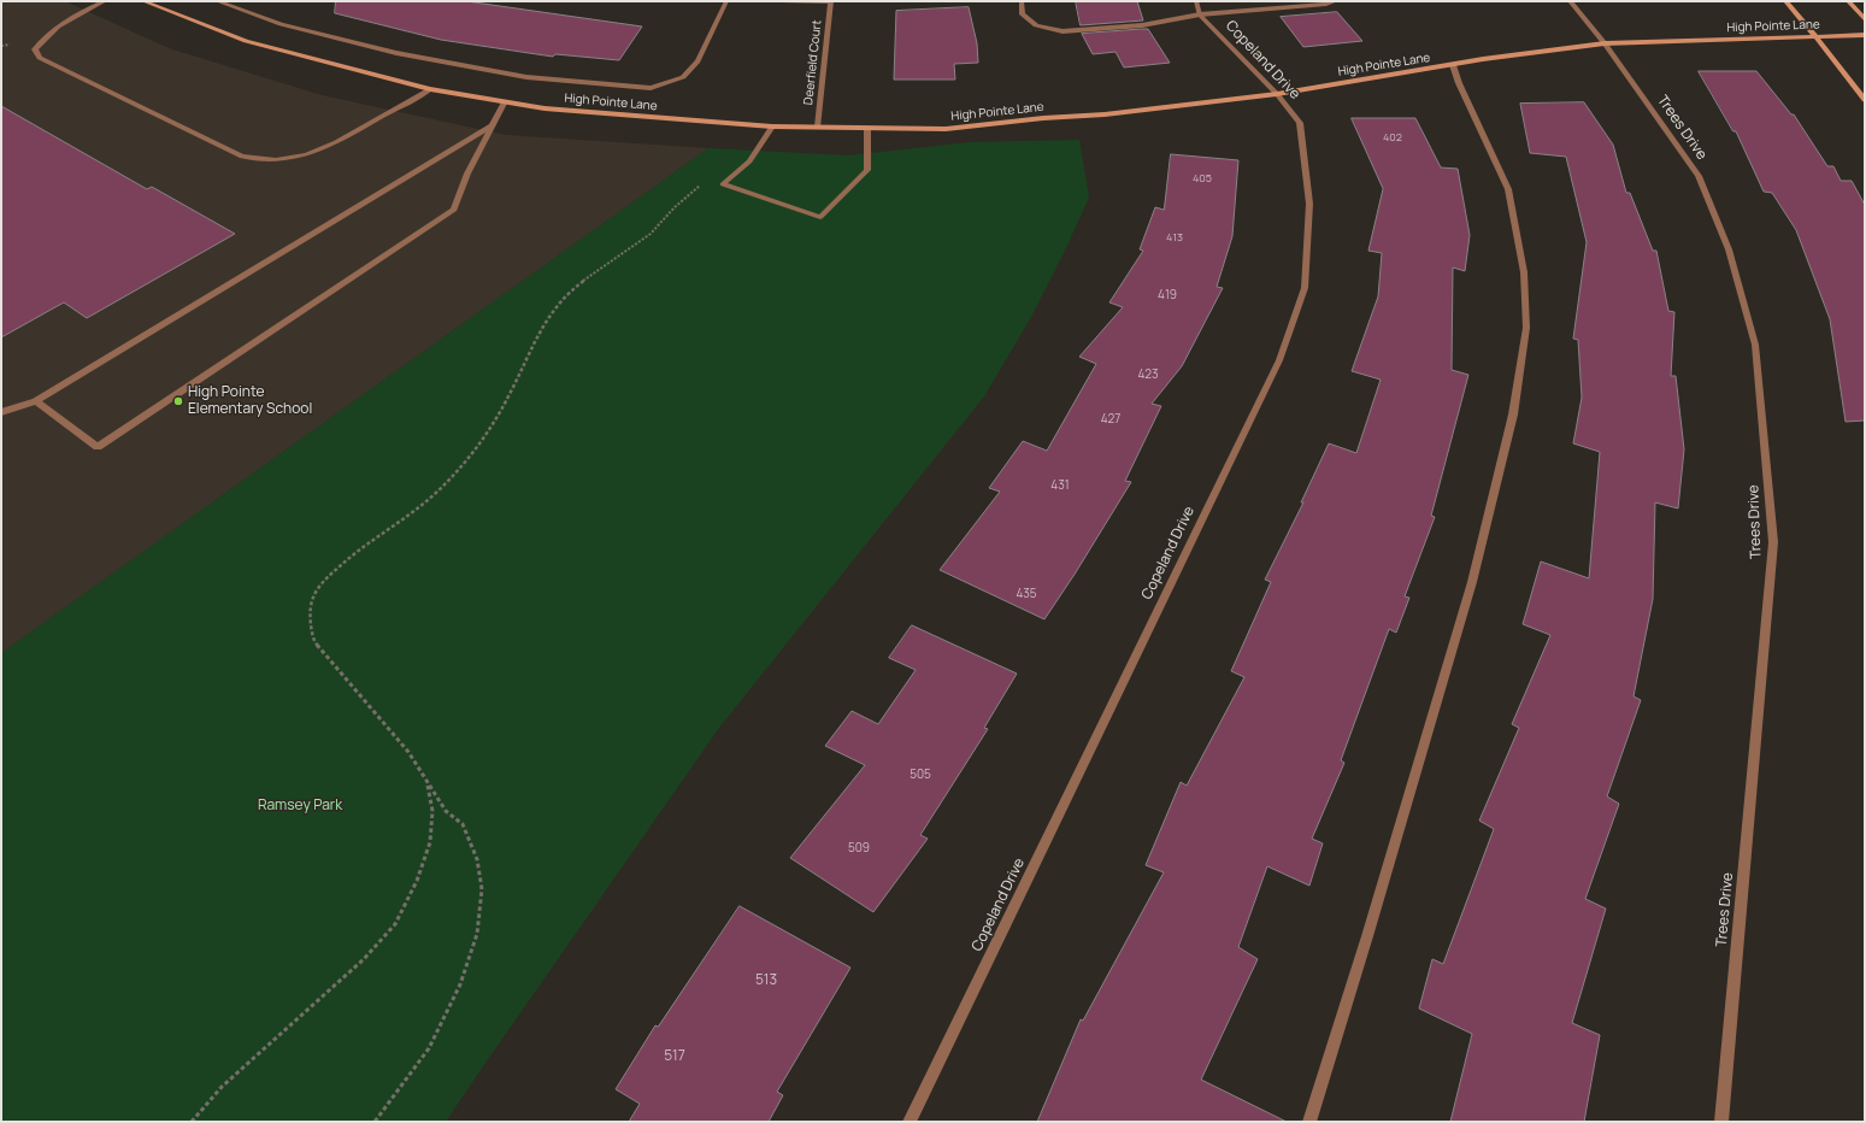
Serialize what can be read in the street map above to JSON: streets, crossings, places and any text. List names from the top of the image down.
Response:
{
  "streets": {
    "street": [
      "High Pointe Lane",
      "Copeland Drive",
      "Deerfield Court",
      "Trees Drive"
    ]
  },
  "crossings": [
    ["High Pointe Lane", "Copeland Drive"],
    ["High Pointe Lane", "Deerfield Court"],
    ["High Pointe Lane", "Trees Drive"]
  ],
  "parks": ["Ramsey Park"],
  "places": ["High Pointe Elementary School"],
  "house_numbers": [
    "402",
    "405",
    "413",
    "419",
    "423",
    "427",
    "431",
    "435",
    "505",
    "509",
    "513",
    "517"
  ]
}
